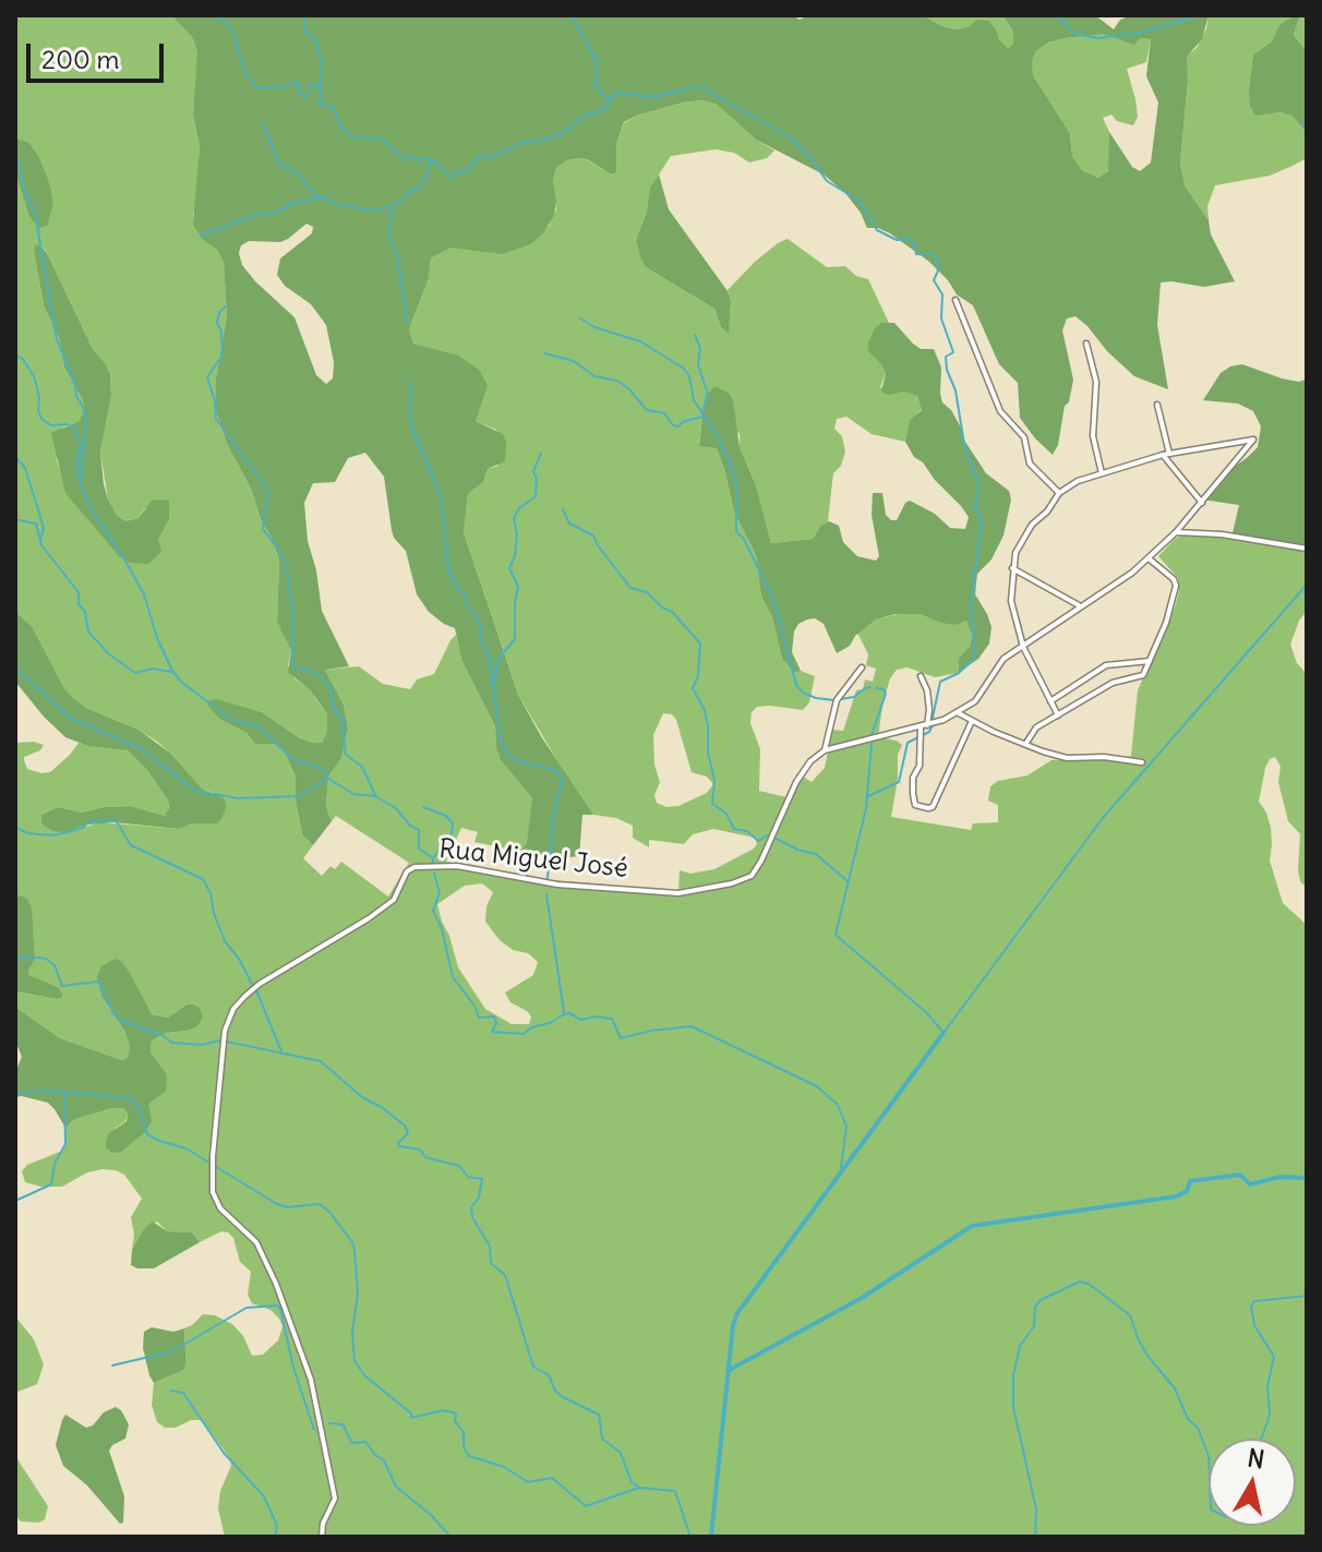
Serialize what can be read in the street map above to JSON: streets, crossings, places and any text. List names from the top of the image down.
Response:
{
  "streets": {
    "street": ["Rua Miguel José"]
  },
  "scale_bar": "200 m",
  "north": "top"
}
